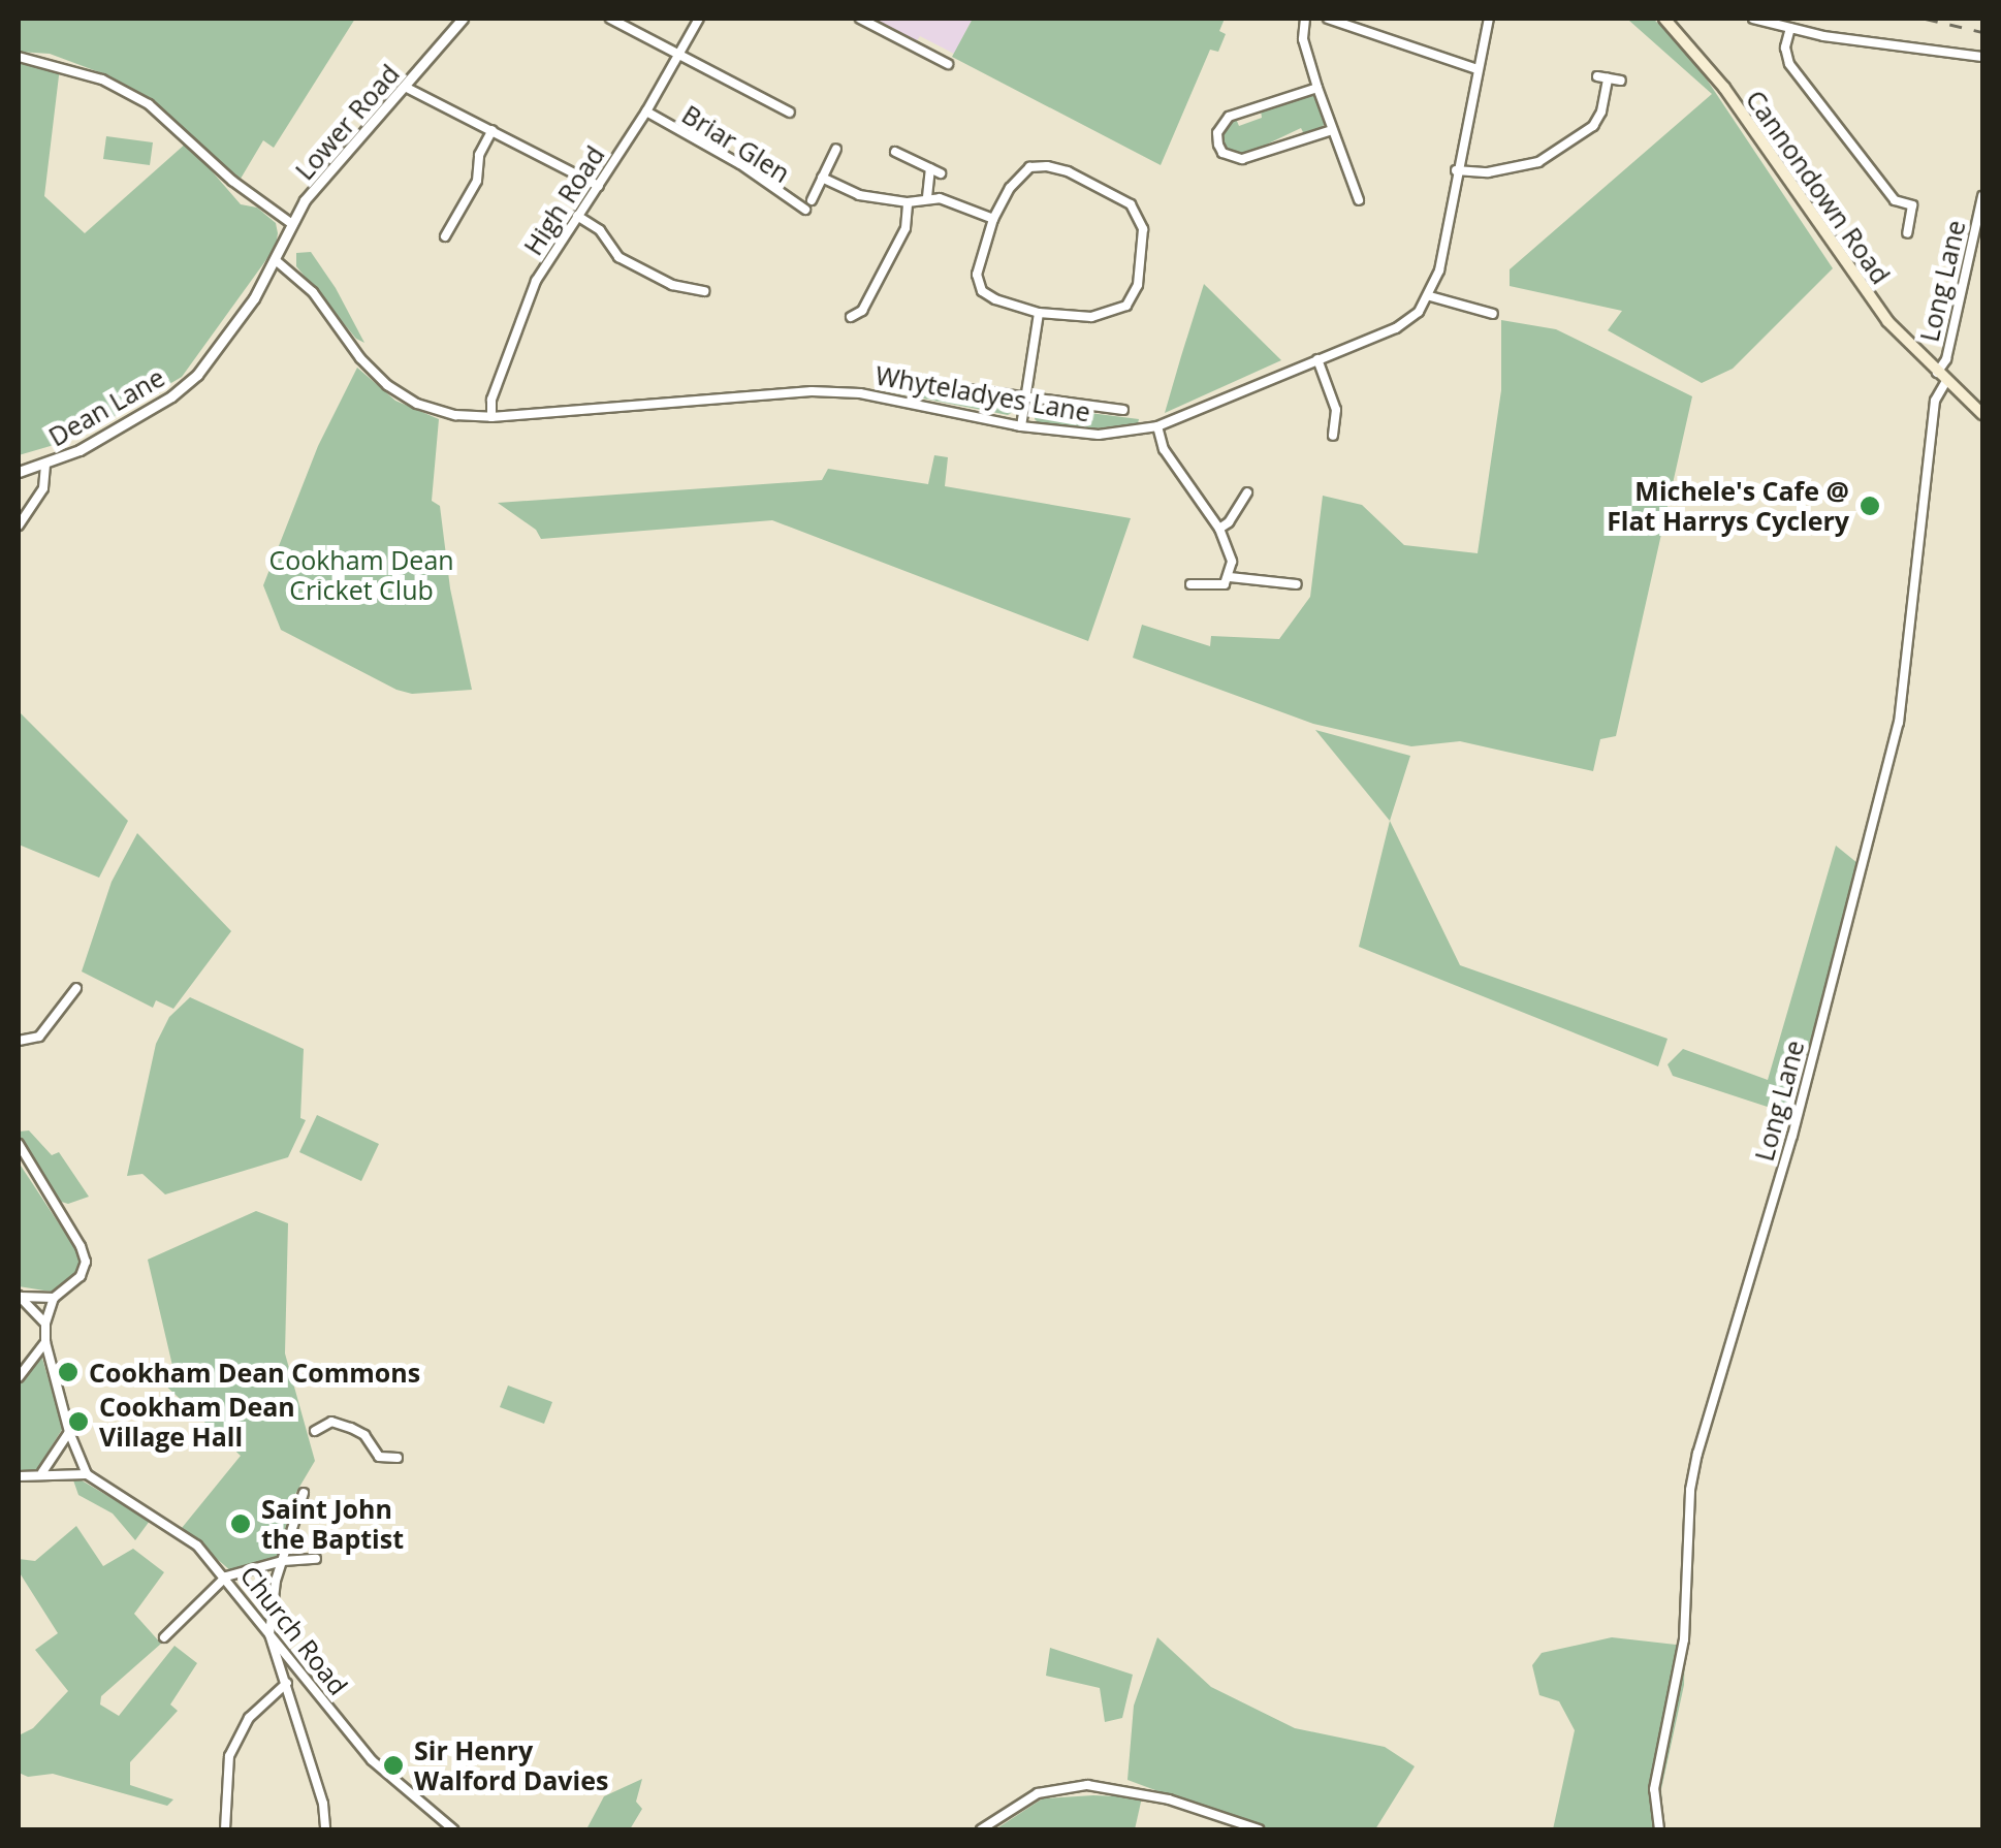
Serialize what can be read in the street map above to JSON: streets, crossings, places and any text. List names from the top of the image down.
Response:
{
  "streets": {
    "main road": ["Cannondown Road"],
    "street": [
      "Lower Road",
      "Briar Glen",
      "High Road",
      "Long Lane",
      "Whyteladyes Lane",
      "Dean Lane",
      "Church Road"
    ]
  },
  "crossings": [
    ["Lower Road", "Whyteladyes Lane"],
    ["Lower Road", "Dean Lane"],
    ["Briar Glen", "High Road"],
    ["Cannondown Road", "Long Lane"],
    ["High Road", "Whyteladyes Lane"],
    ["Whyteladyes Lane", "Dean Lane"]
  ],
  "parks": ["Cookham Dean Cricket Club"],
  "places": [
    "Michele's Cafe @ Flat Harrys Cyclery",
    "Cookham Dean Commons",
    "Cookham Dean Village Hall",
    "Saint John the Baptist",
    "Sir Henry Walford Davies"
  ]
}
